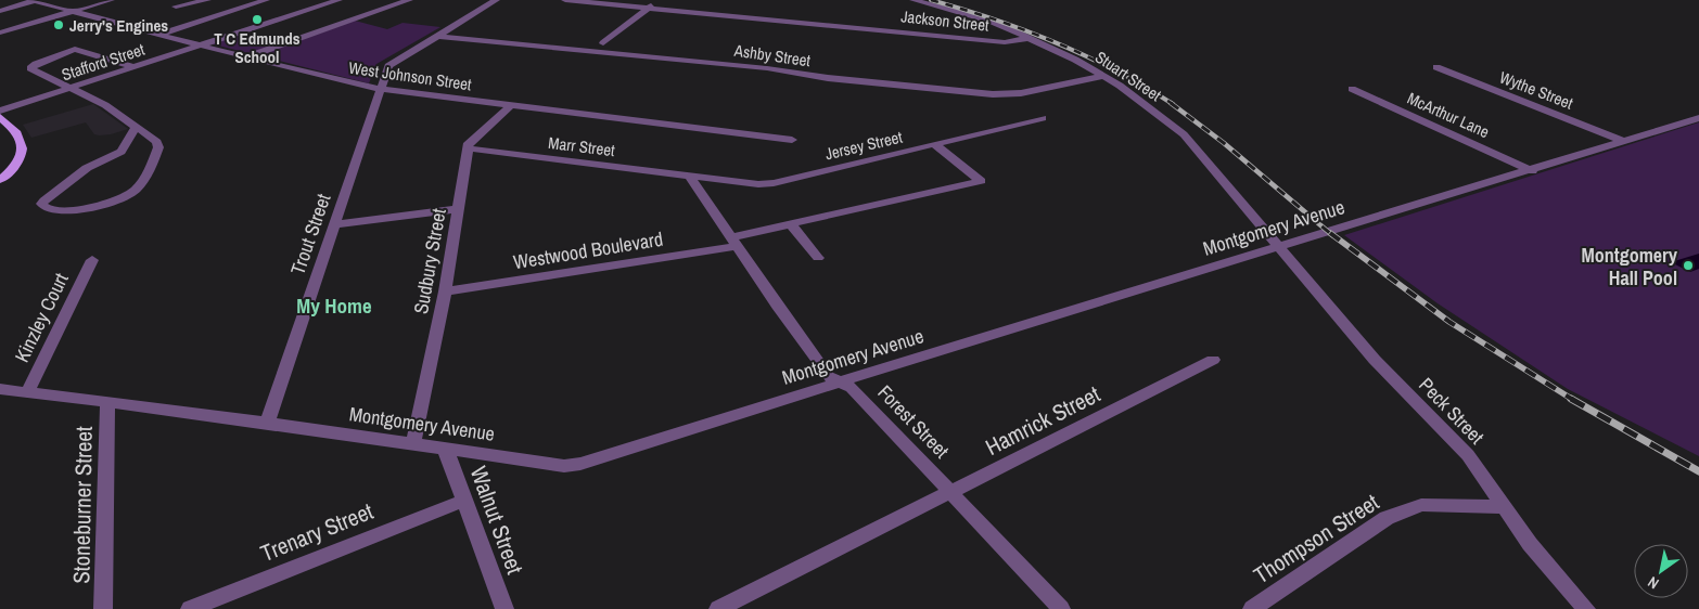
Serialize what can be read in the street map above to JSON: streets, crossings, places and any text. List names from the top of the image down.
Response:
{
  "streets": {
    "street": [
      "Jackson Street",
      "Ashby Street",
      "Stafford Street",
      "West Johnson Street",
      "Stuart Street",
      "Wythe Street",
      "McArthur Lane",
      "Jersey Street",
      "Marr Street",
      "Montgomery Avenue",
      "Trout Street",
      "Westwood Boulevard",
      "Sudbury Street",
      "Kinzley Court",
      "Peck Street",
      "Hamrick Street",
      "Forest Street",
      "Stoneburner Street",
      "Walnut Street",
      "Trenary Street",
      "Thompson Street"
    ]
  },
  "crossings": [
    ["Jackson Street", "Stuart Street"],
    ["Ashby Street", "Stuart Street"],
    ["Ashby Street", "Trout Street"],
    ["Stafford Street", "West Johnson Street"],
    ["West Johnson Street", "Trout Street"],
    ["West Johnson Street", "Sudbury Street"],
    ["Stuart Street", "Montgomery Avenue"],
    ["Stuart Street", "Peck Street"],
    ["Wythe Street", "Montgomery Avenue"],
    ["McArthur Lane", "Montgomery Avenue"],
    ["Jersey Street", "Marr Street"],
    ["Jersey Street", "Westwood Boulevard"],
    ["Jersey Street", "Forest Street"],
    ["Marr Street", "Sudbury Street"],
    ["Marr Street", "Forest Street"],
    ["Montgomery Avenue", "Trout Street"],
    ["Montgomery Avenue", "Sudbury Street"],
    ["Montgomery Avenue", "Kinzley Court"],
    ["Montgomery Avenue", "Peck Street"],
    ["Montgomery Avenue", "Forest Street"],
    ["Montgomery Avenue", "Stoneburner Street"],
    ["Montgomery Avenue", "Walnut Street"],
    ["Westwood Boulevard", "Sudbury Street"],
    ["Westwood Boulevard", "Forest Street"],
    ["Peck Street", "Thompson Street"],
    ["Hamrick Street", "Forest Street"],
    ["Walnut Street", "Trenary Street"]
  ],
  "districts": ["My Home"],
  "places": ["T C Edmunds School", "Jerry's Engines", "Montgomery Hall Pool"],
  "north": "bottom left"
}
